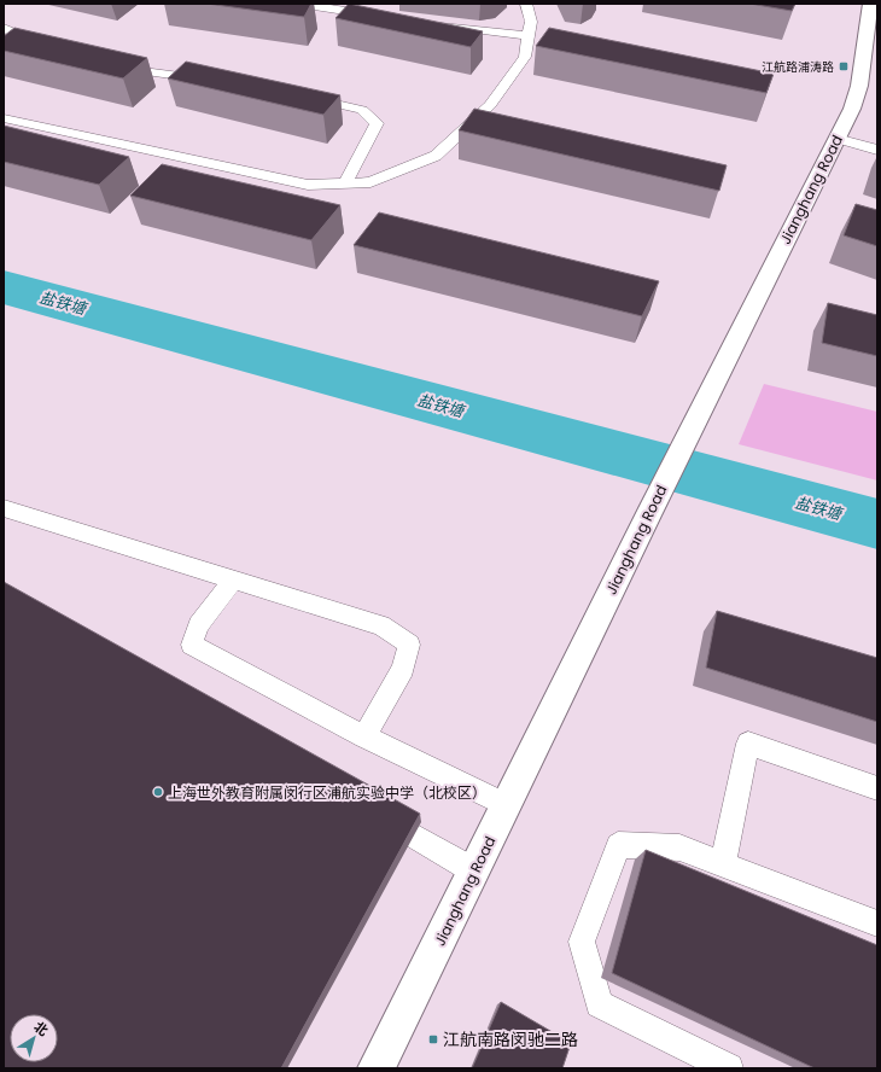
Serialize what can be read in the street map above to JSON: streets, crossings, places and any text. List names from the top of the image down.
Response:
{
  "streets": {
    "street": ["Jianghang Road"]
  },
  "water": ["盐铁塘"],
  "places": {
    "transit": ["江航路浦涛路", "江航南路闵驰二路"],
    "other": ["上海世外教育附属闵行区浦航实验中学（北校区）"]
  },
  "north": "top right"
}
